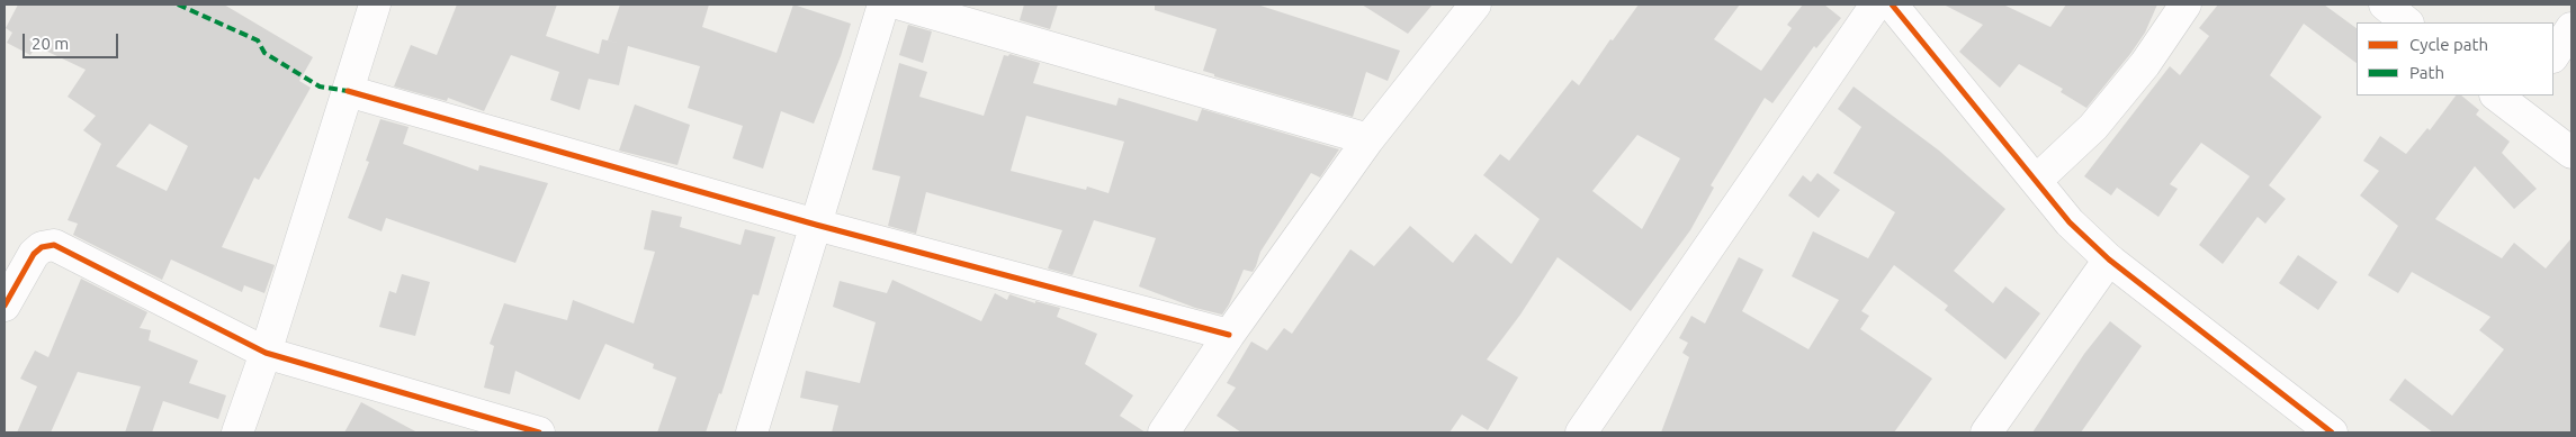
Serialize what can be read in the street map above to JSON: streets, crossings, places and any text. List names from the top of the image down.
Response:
{
  "legend": ["Cycle path", "Path"],
  "scale_bar": "20 m"
}
